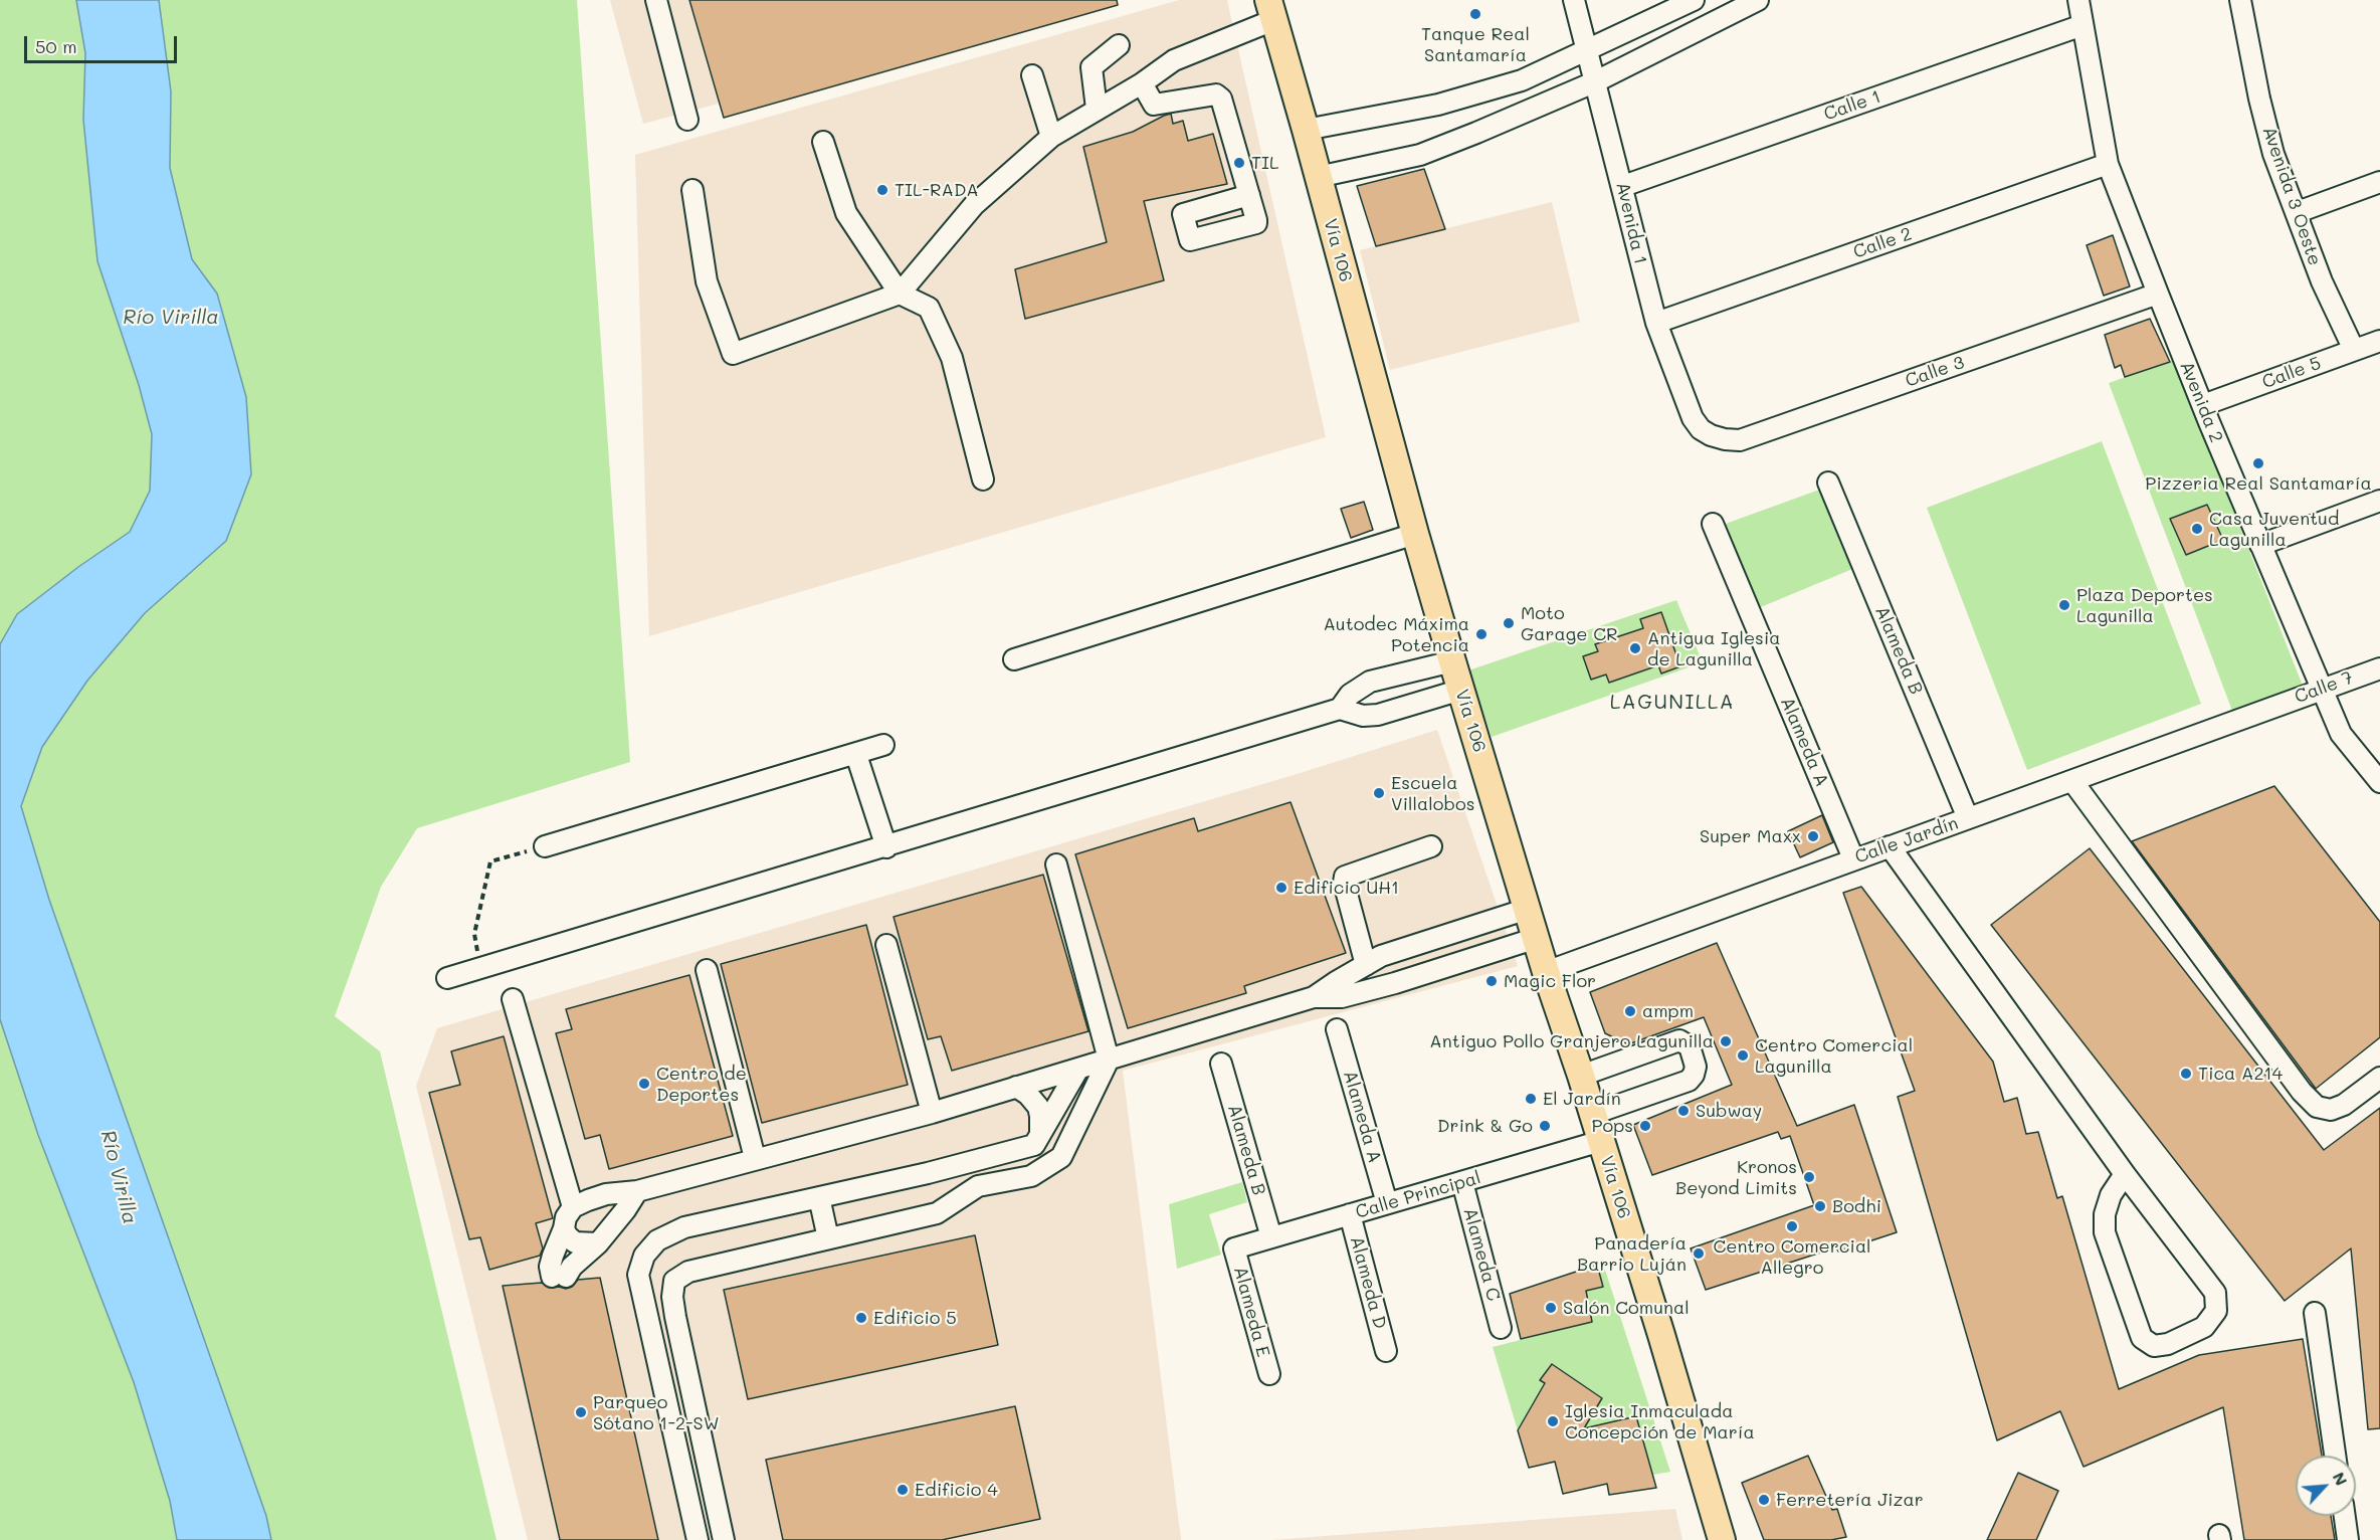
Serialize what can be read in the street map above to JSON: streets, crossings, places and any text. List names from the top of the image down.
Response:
{
  "streets": {
    "main road": ["Vía 106"],
    "street": [
      "Calle 1",
      "Avenida 3 Oeste",
      "Avenida 1",
      "Calle 2",
      "Calle 3",
      "Calle 5",
      "Avenida 2",
      "Alameda B",
      "Calle 7",
      "Alameda A",
      "Calle Jardín",
      "Calle Principal",
      "Alameda C",
      "Alameda D",
      "Alameda E"
    ]
  },
  "crossings": [
    ["Calle 1", "Avenida 1"],
    ["Calle 1", "Avenida 2"],
    ["Avenida 3 Oeste", "Calle 5"],
    ["Avenida 1", "Calle 2"],
    ["Avenida 1", "Calle 3"],
    ["Calle 2", "Avenida 2"],
    ["Vía 106", "Calle Jardín"],
    ["Vía 106", "Calle Principal"],
    ["Calle 3", "Avenida 2"],
    ["Calle 5", "Avenida 2"],
    ["Avenida 2", "Calle 7"],
    ["Alameda B", "Calle Jardín"],
    ["Alameda B", "Calle Principal"],
    ["Calle 7", "Calle Jardín"],
    ["Alameda A", "Calle Jardín"],
    ["Alameda A", "Calle Principal"],
    ["Calle Principal", "Alameda C"],
    ["Calle Principal", "Alameda D"],
    ["Calle Principal", "Alameda E"]
  ],
  "districts": ["LAGUNILLA"],
  "water": ["Río Virilla"],
  "places": [
    "Tanque Real Santamaría",
    "TIL",
    "TIL-RADA",
    "Pizzeria Real Santamaría",
    "Casa Juventud Lagunilla",
    "Plaza Deportes Lagunilla",
    "Moto Garage CR",
    "Autodec Máxima Potencia",
    "Antigua Iglesia de Lagunilla",
    "Escuela Villalobos",
    "Super Maxx",
    "Edificio UH1",
    "Magic Flor",
    "ampm",
    "Antiguo Pollo Granjero Lagunilla",
    "Centro Comercial Lagunilla",
    "Tica A214",
    "Centro de Deportes",
    "El Jardín",
    "Subway",
    "Drink & Go",
    "Pops",
    "Kronos Beyond Limits",
    "Bodhi",
    "Centro Comercial Allegro",
    "Panadería Barrio Luján",
    "Salón Comunal",
    "Edificio 5",
    "Parqueo Sótano 1-2-SW",
    "Iglesia Inmaculada Concepción de María",
    "Edificio 4",
    "Ferretería Jizar"
  ],
  "scale_bar": "50 m",
  "north": "top right"
}
